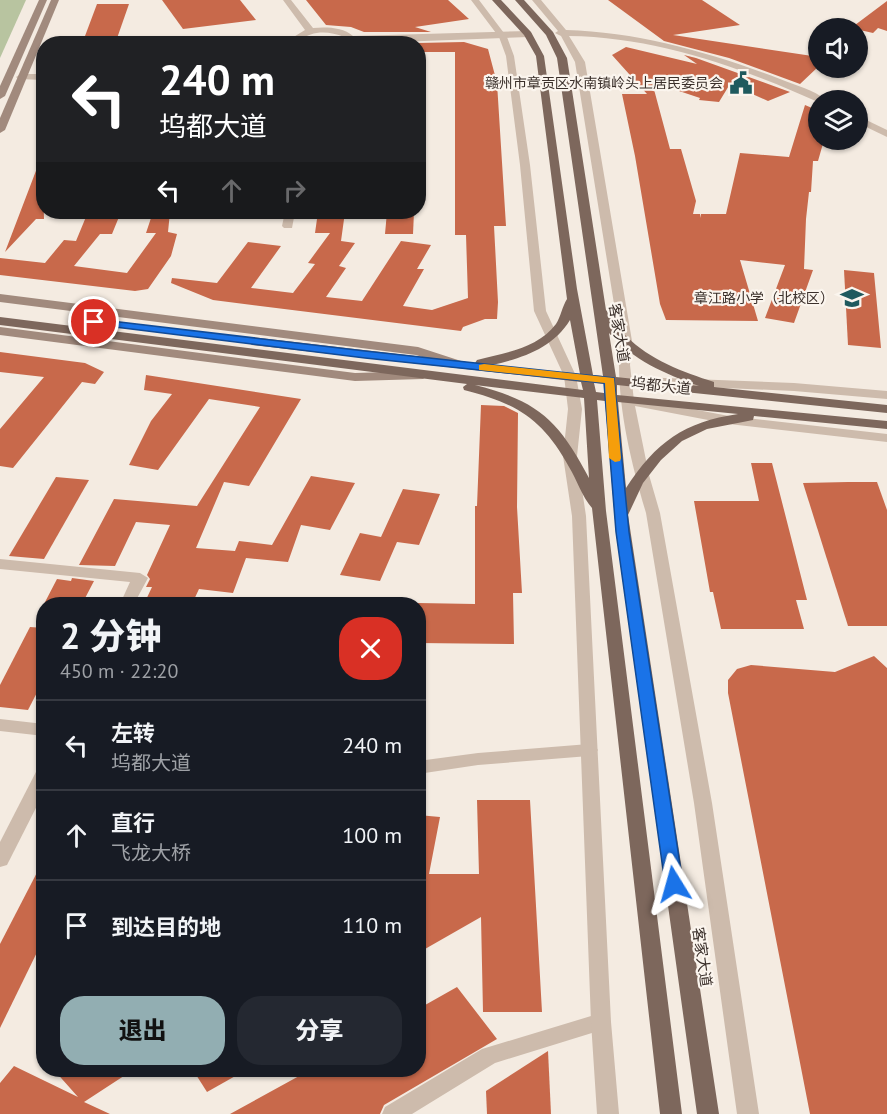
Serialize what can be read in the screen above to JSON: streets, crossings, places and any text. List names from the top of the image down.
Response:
{
  "streets": {
    "main road": ["客家大道", "坞都大道"]
  },
  "crossings": [
    ["客家大道", "坞都大道"]
  ],
  "places": {
    "public building": ["赣州市章贡区水南镇岭头上居民委员会"],
    "school or university": ["章江路小学（北校区）"]
  },
  "page": {
    "turn": ["240 m", "坞都大道"],
    "heading": ["2 分钟", "450 m · 22:20"],
    "list": [
      {
        "name": "左转",
        "note": "坞都大道",
        "value": "240 m"
      },
      {
        "name": "直行",
        "note": "飞龙大桥",
        "value": "100 m"
      },
      {
        "name": "到达目的地",
        "value": "110 m"
      }
    ],
    "buttons": ["退出", "分享"]
  }
}
